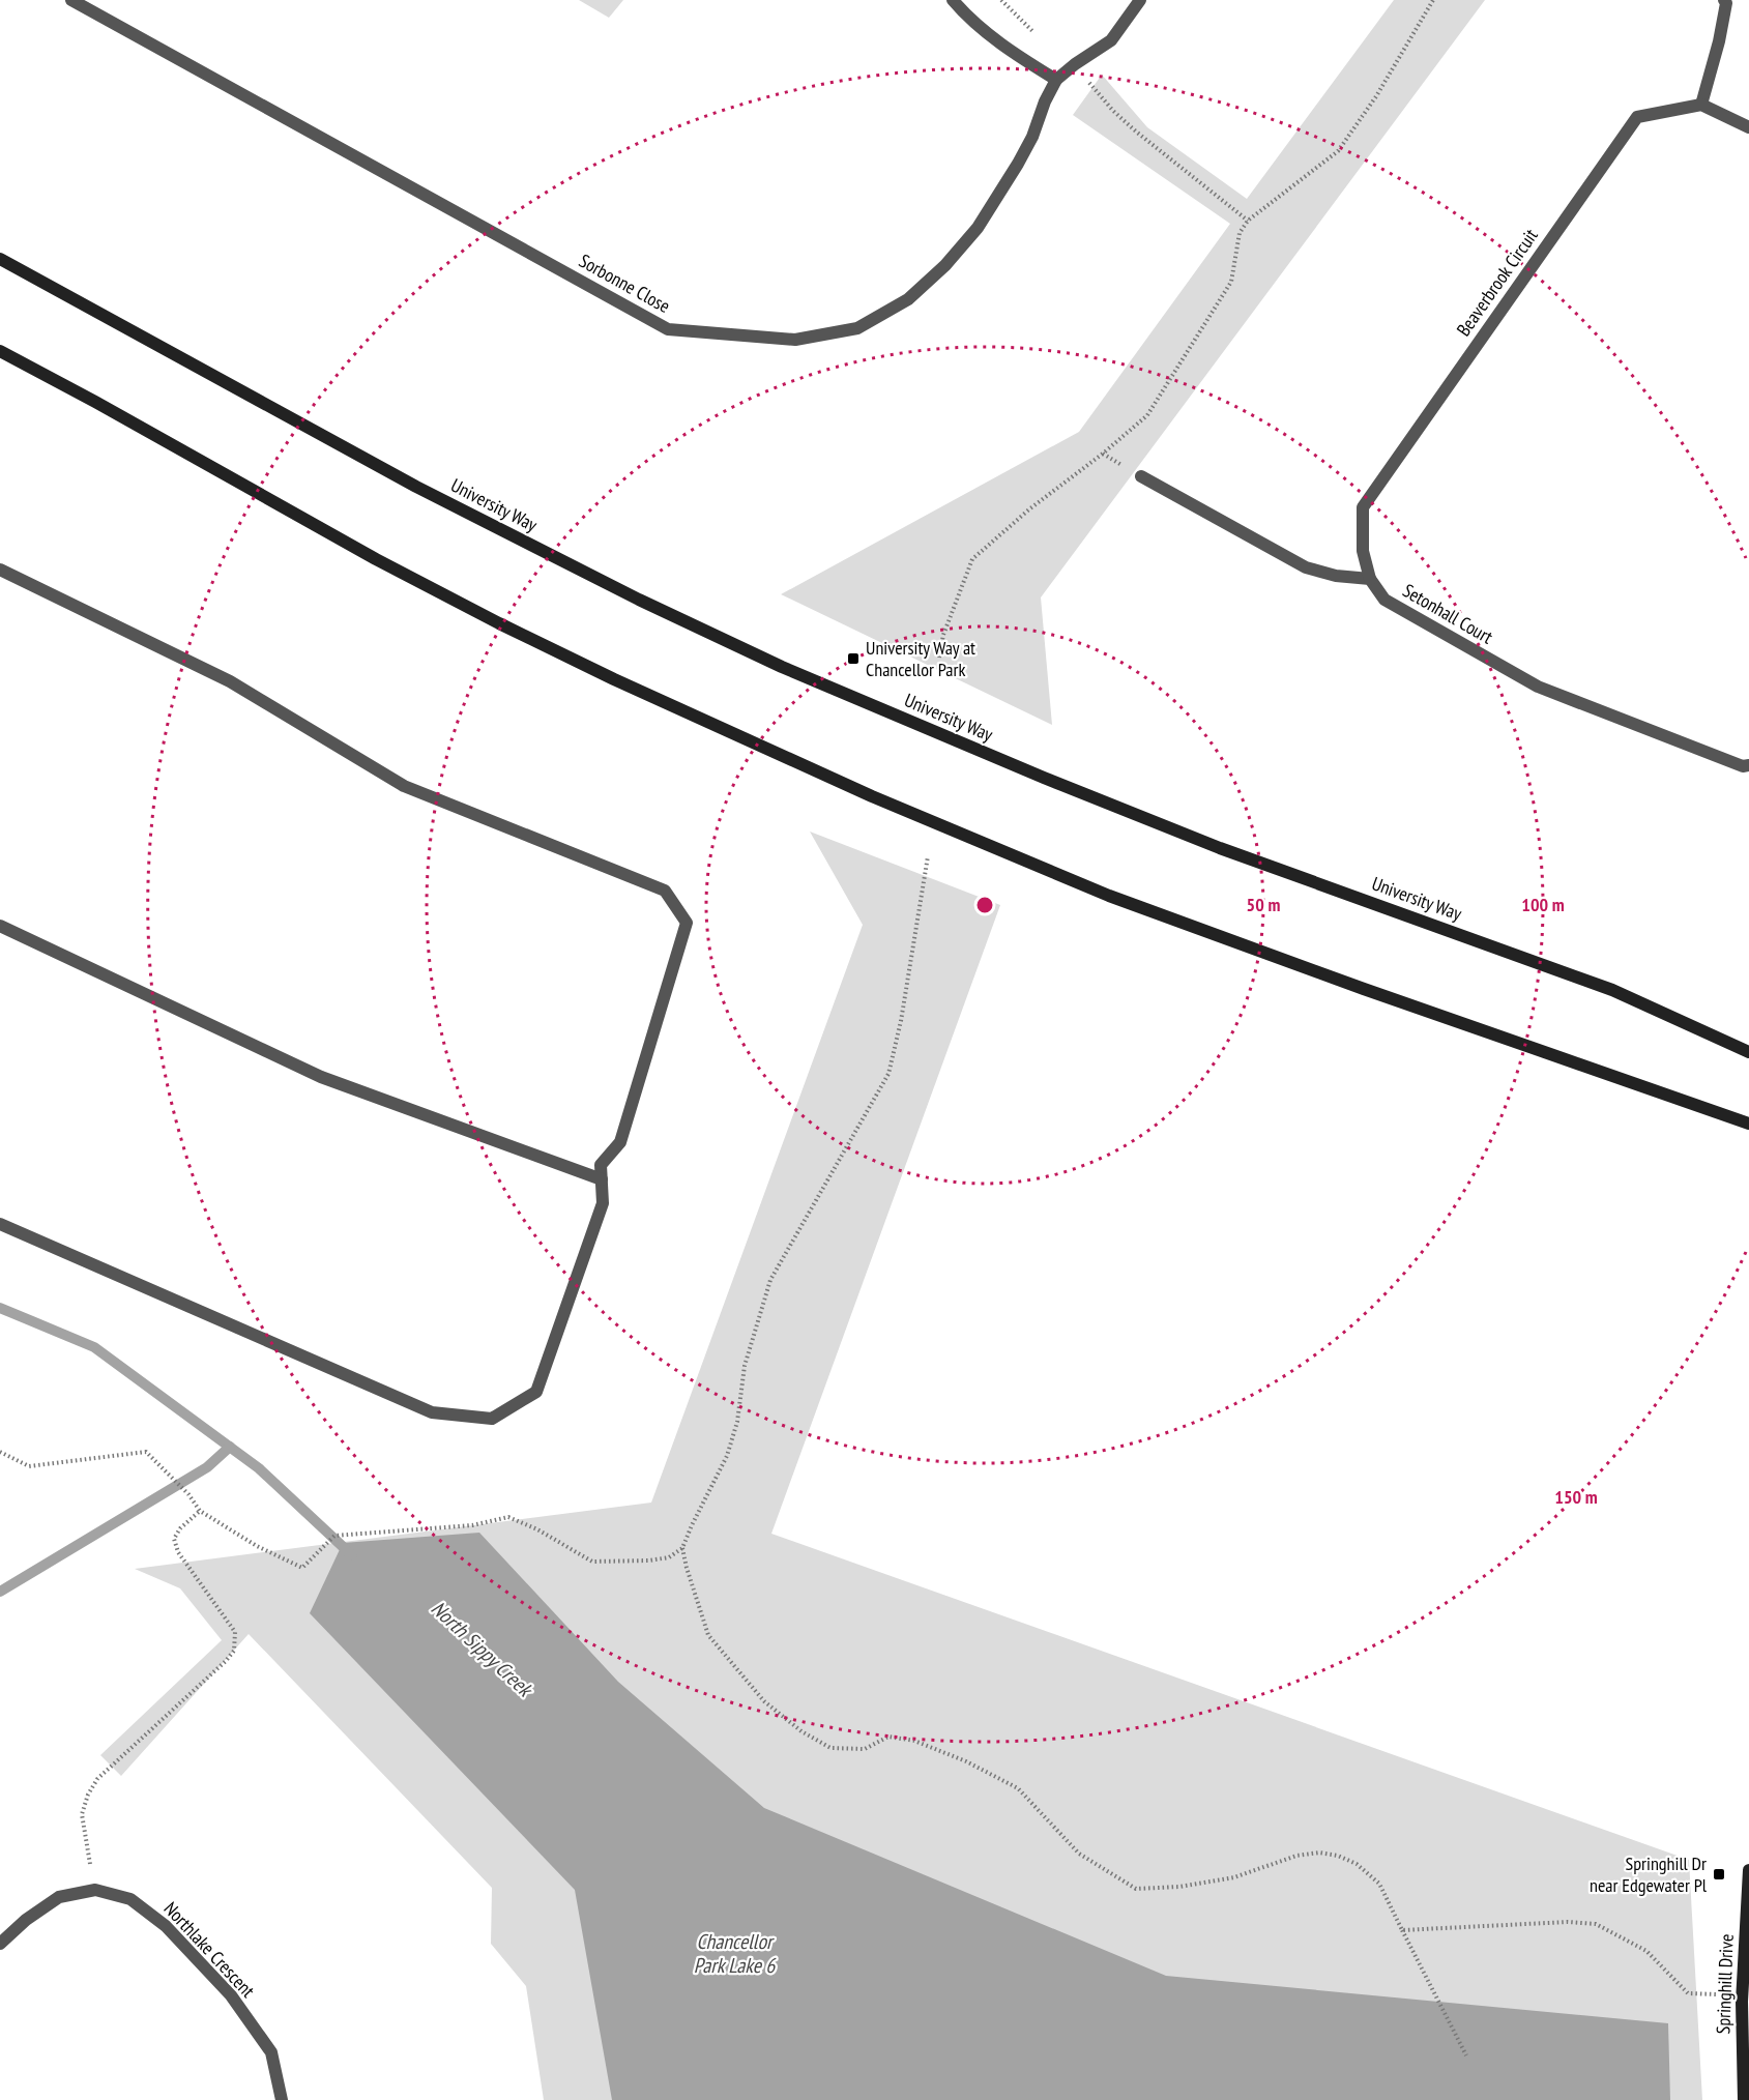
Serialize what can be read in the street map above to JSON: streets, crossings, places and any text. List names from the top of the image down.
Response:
{
  "streets": {
    "main road": ["University Way", "Springhill Drive"],
    "street": [
      "Beaverbrook Circuit",
      "Sorbonne Close",
      "Setonhall Court",
      "Northlake Crescent"
    ]
  },
  "crossings": [
    ["Beaverbrook Circuit", "Setonhall Court"]
  ],
  "water": ["North Sippy Creek", "Chancellor Park Lake 6"],
  "places": {
    "transit": ["University Way at Chancellor Park", "Springhill Dr near Edgewater Pl"]
  },
  "rings": ["50 m", "100 m", "150 m"]
}
